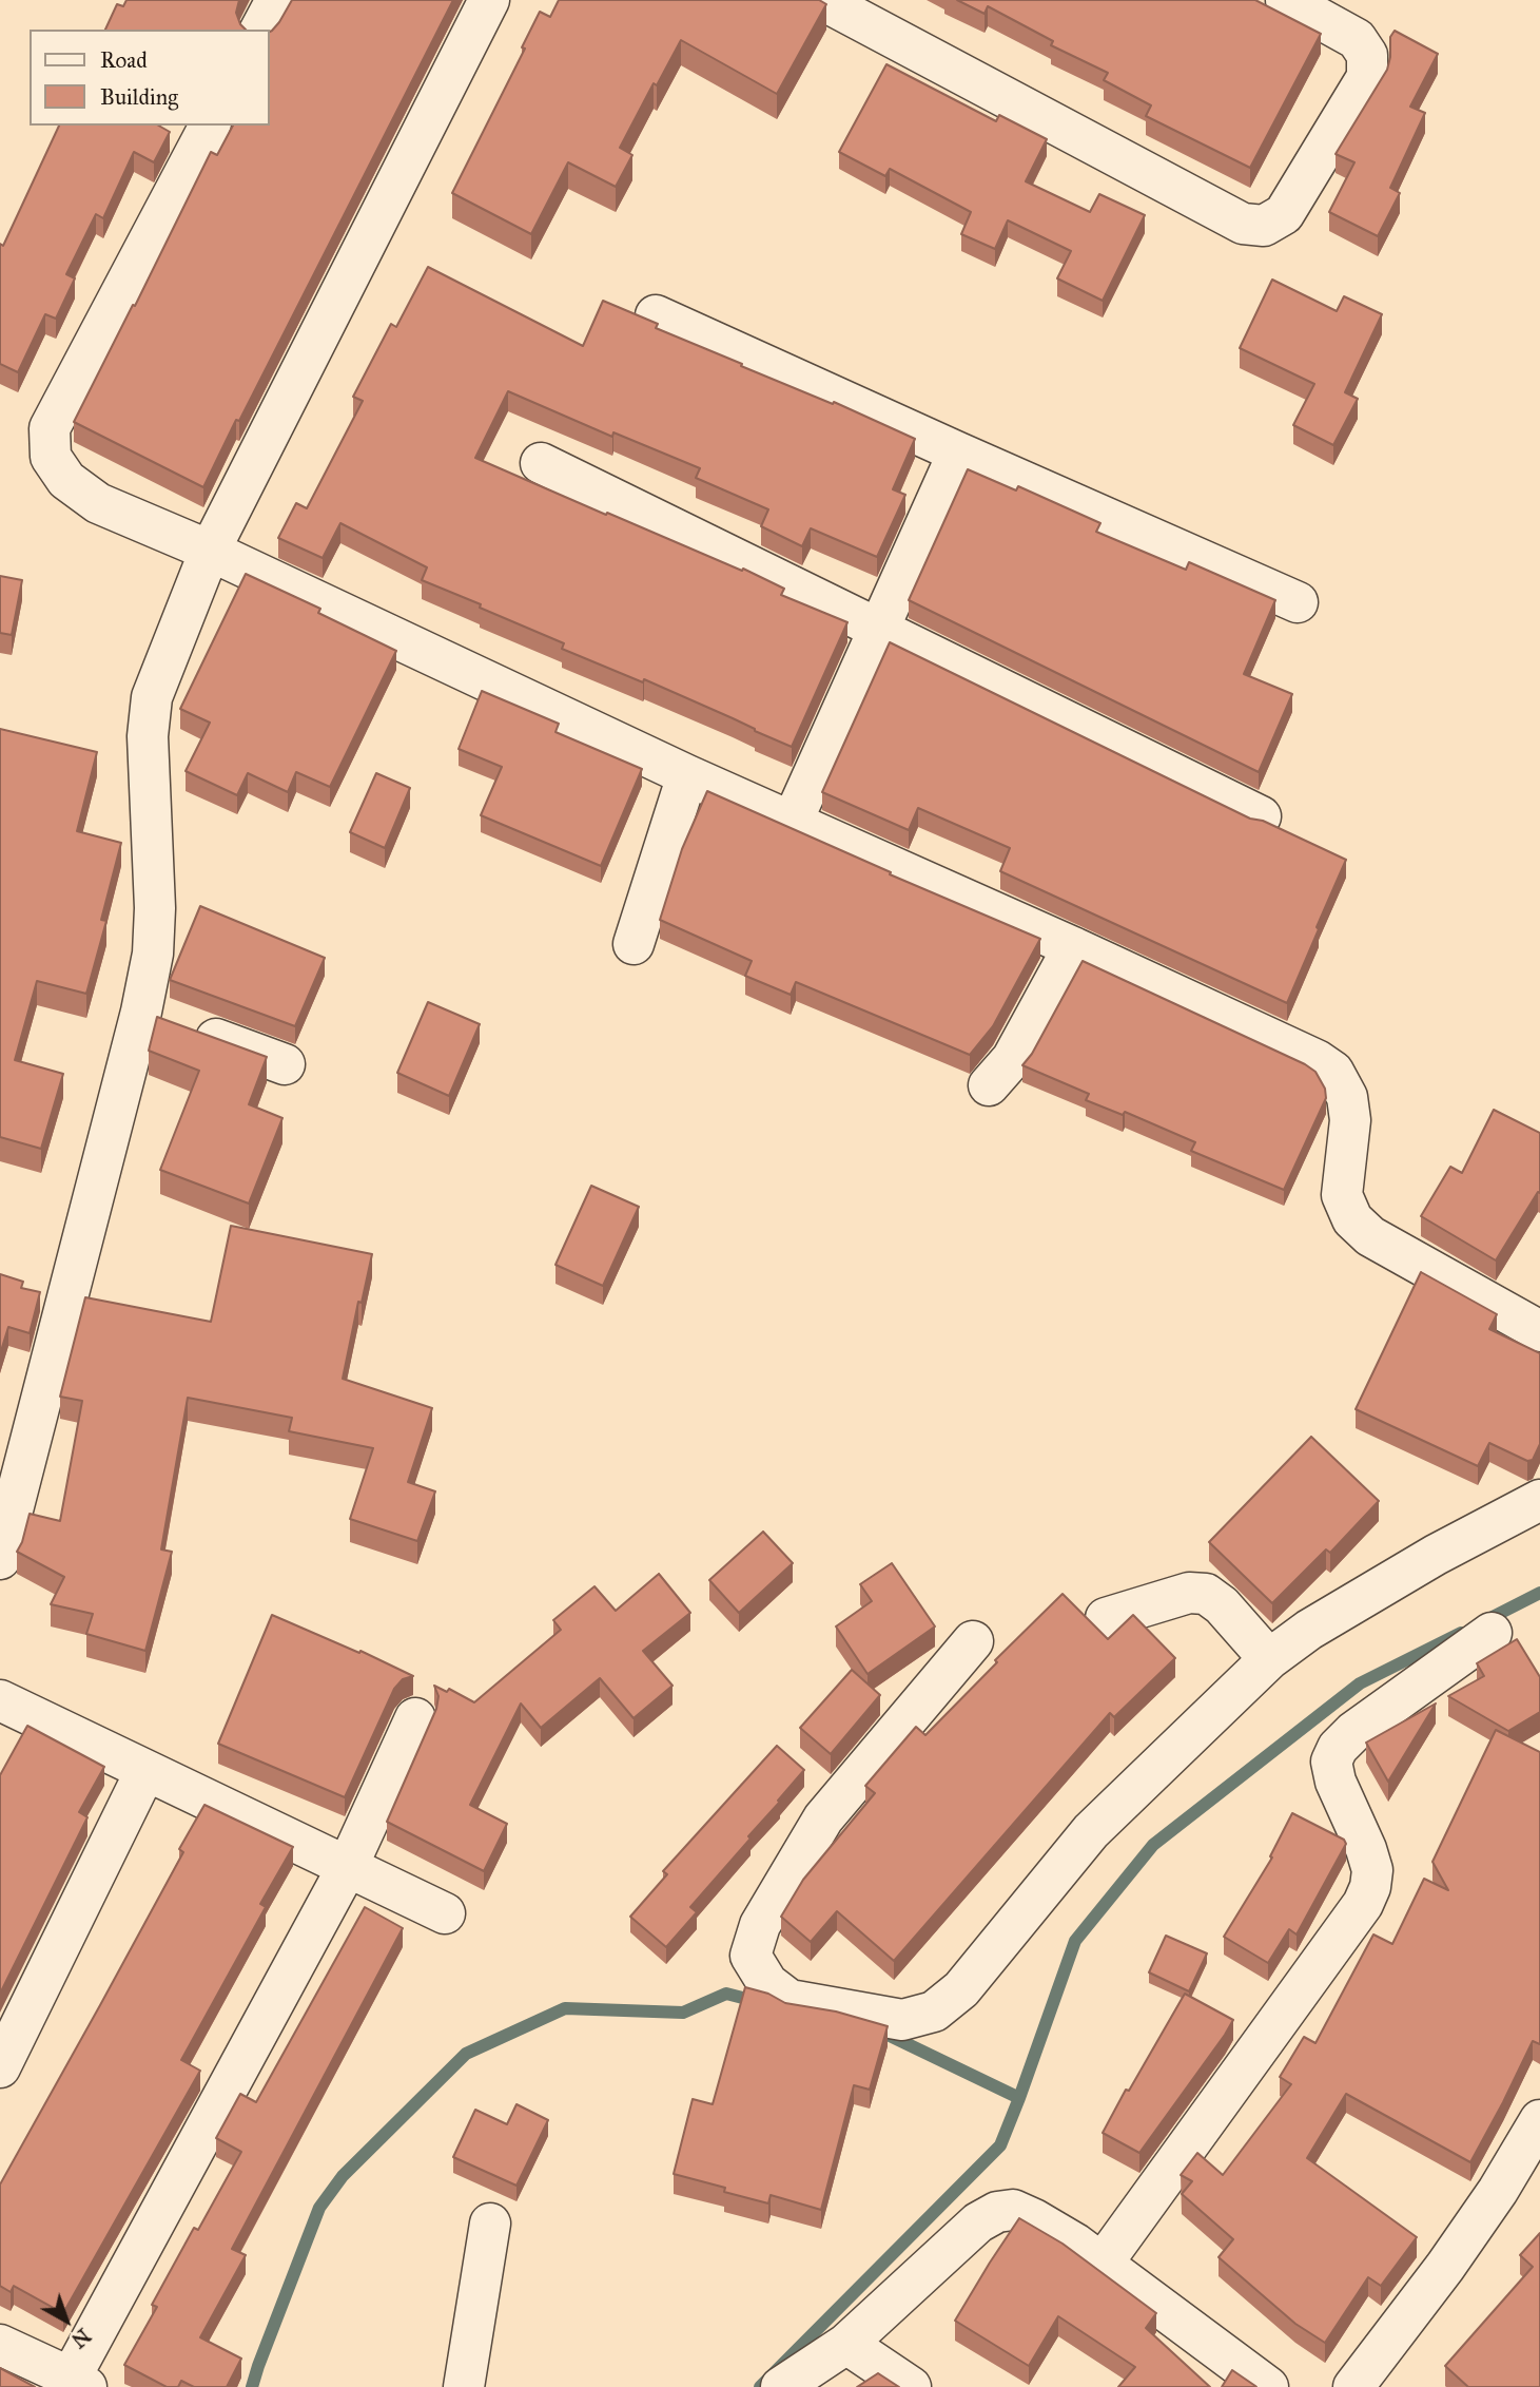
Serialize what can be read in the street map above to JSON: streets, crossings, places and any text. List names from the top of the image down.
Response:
{
  "legend": ["Road", "Building"],
  "north": "bottom right"
}
